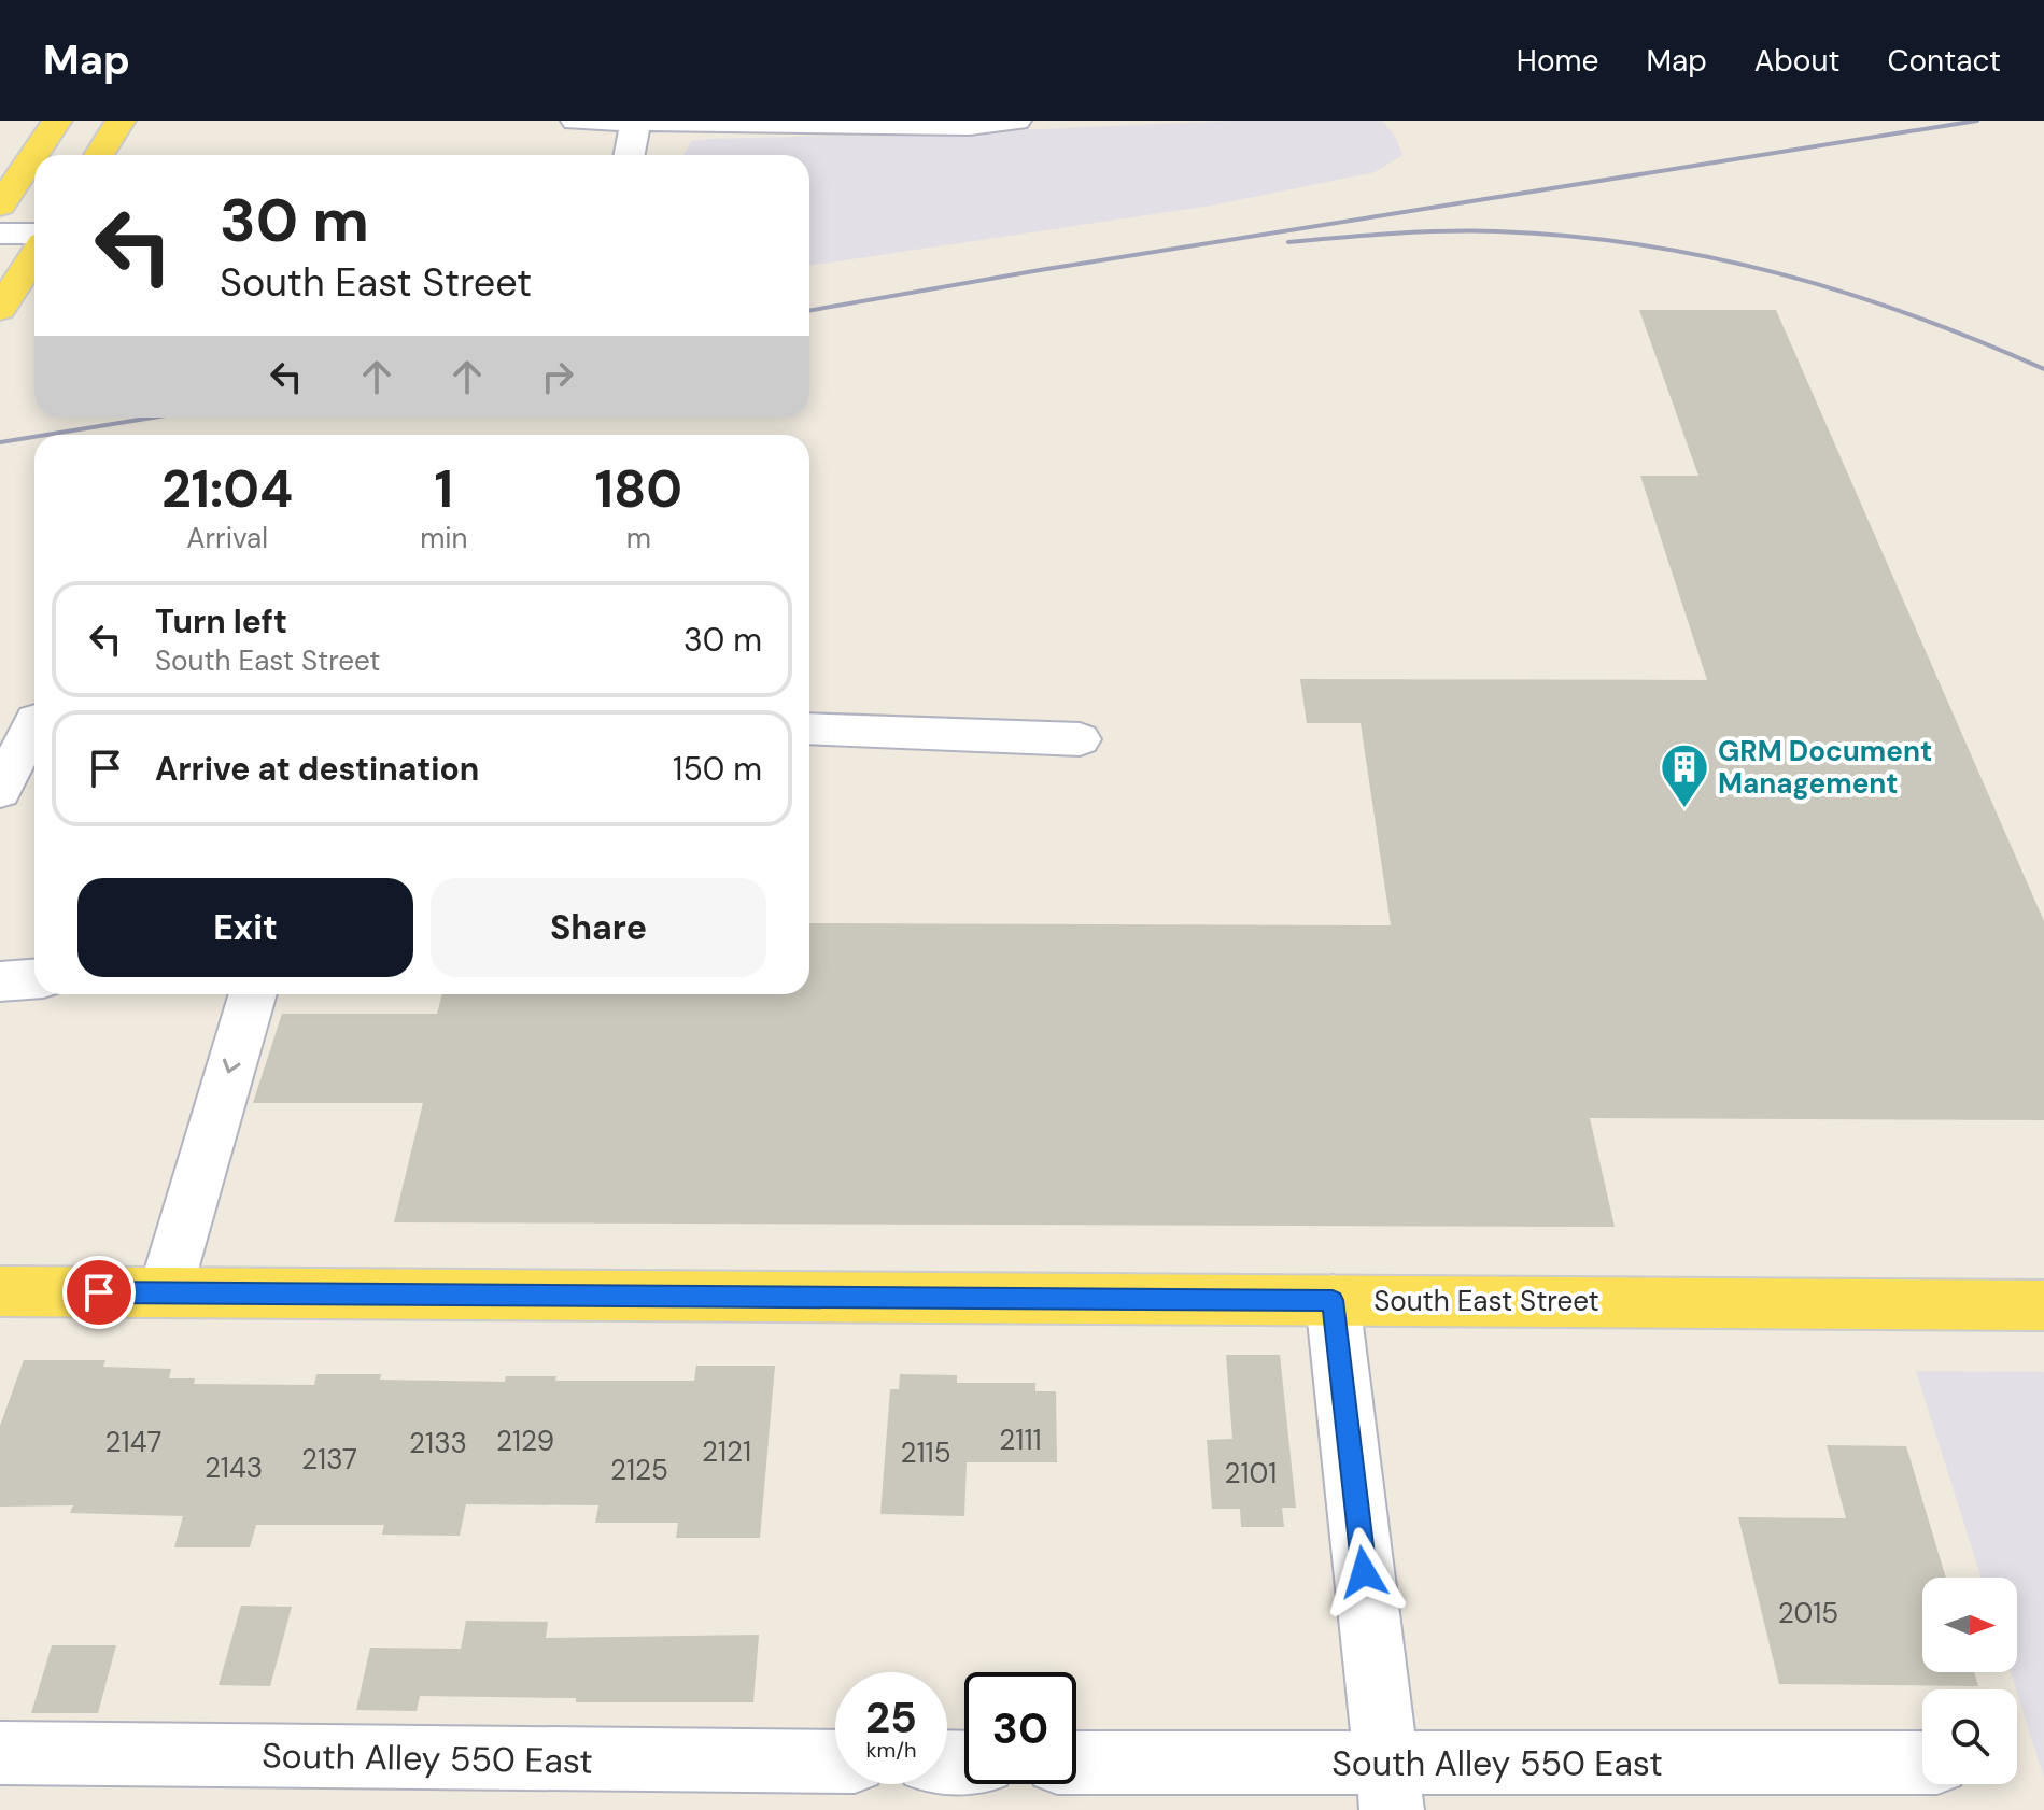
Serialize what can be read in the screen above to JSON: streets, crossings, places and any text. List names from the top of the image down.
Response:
{
  "streets": {
    "main road": ["South East Street"],
    "street": ["South Alley 550 East"]
  },
  "places": {
    "building": ["GRM Document Management"]
  },
  "house_numbers": [
    "2111",
    "2129",
    "2147",
    "2133",
    "2121",
    "2115",
    "2137",
    "2143",
    "2125",
    "2101",
    "2015"
  ],
  "north": "right",
  "page": {
    "header": "Map",
    "nav": [
      "Home",
      "Map",
      "About",
      "Contact"
    ],
    "turn": ["30 m", "South East Street"],
    "eta": [
      "21:04",
      "Arrival",
      "1",
      "min",
      "180",
      "m"
    ],
    "list": [
      {
        "name": "Turn left",
        "note": "South East Street",
        "value": "30 m"
      },
      {
        "name": "Arrive at destination",
        "value": "150 m"
      }
    ],
    "buttons": ["Exit", "Share"],
    "speed": "25 km/h",
    "limit": "30"
  }
}
